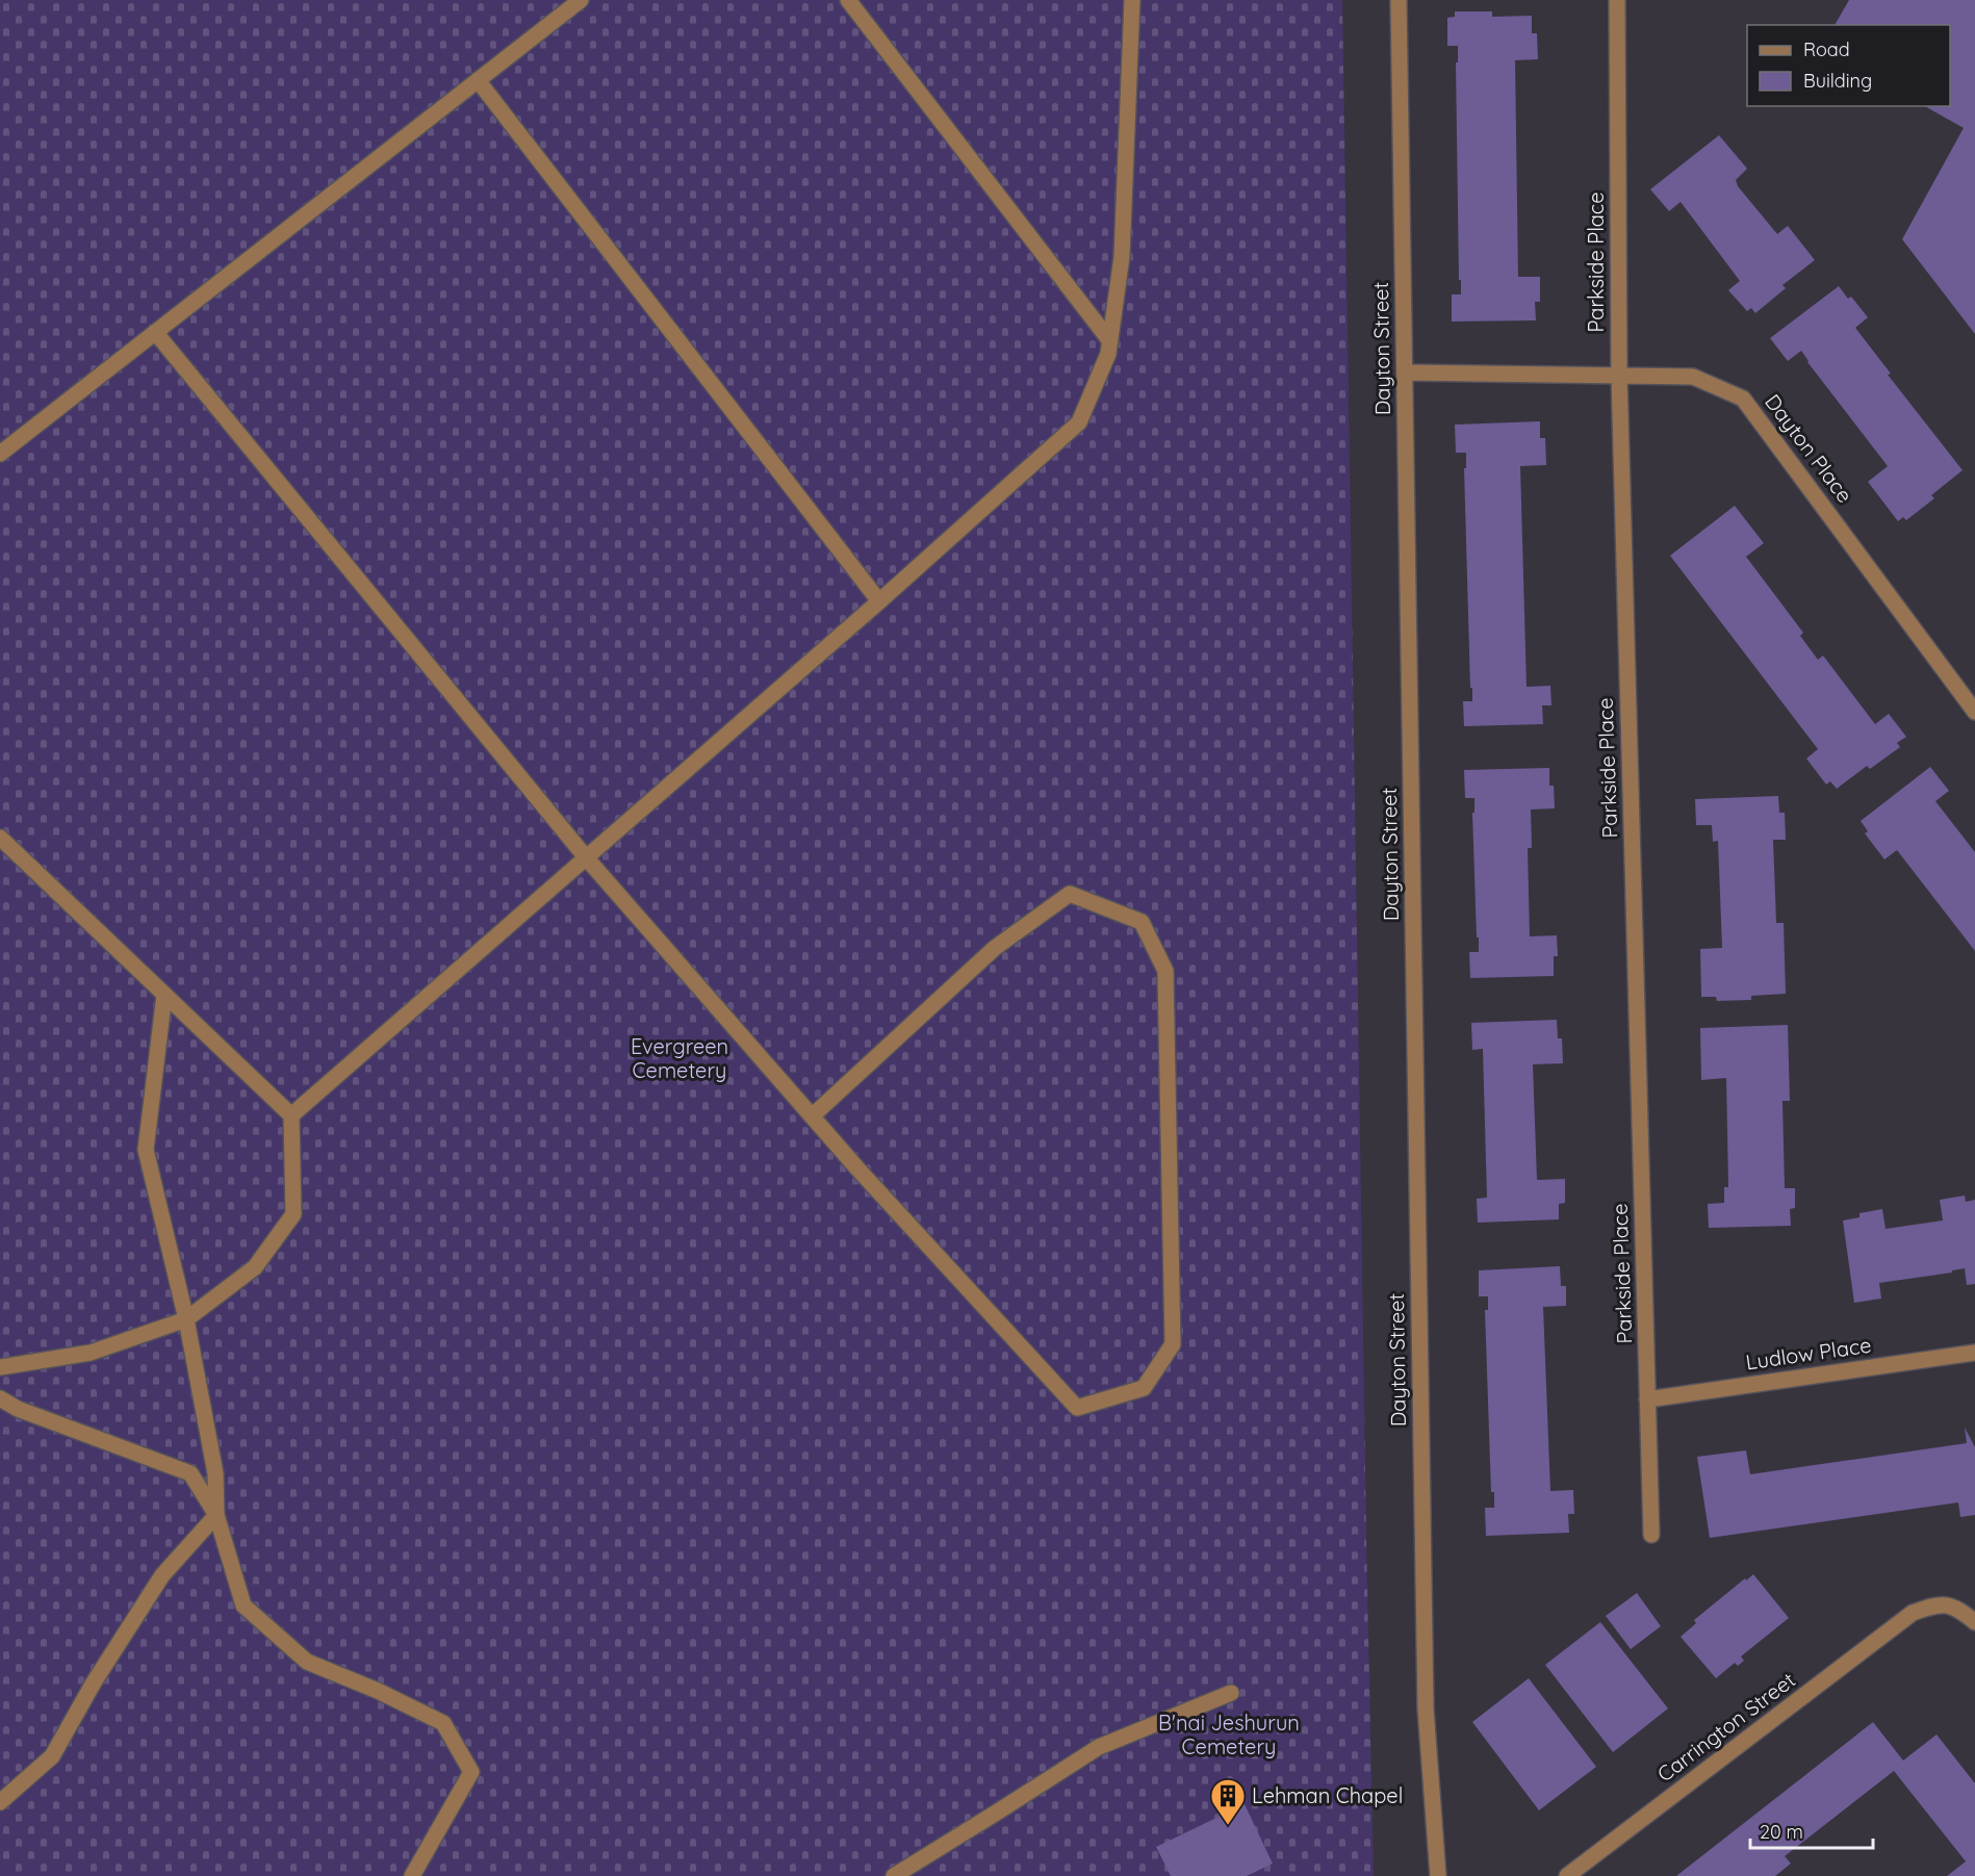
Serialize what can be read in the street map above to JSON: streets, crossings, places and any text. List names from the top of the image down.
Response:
{
  "streets": {
    "street": [
      "Parkside Place",
      "Dayton Street",
      "Dayton Place",
      "Ludlow Place",
      "Carrington Street"
    ]
  },
  "crossings": [
    ["Parkside Place", "Dayton Place"],
    ["Parkside Place", "Ludlow Place"],
    ["Dayton Street", "Dayton Place"]
  ],
  "parks": ["Evergreen Cemetery", "B'nai Jeshurun Cemetery"],
  "places": {
    "building": ["Lehman Chapel"]
  },
  "legend": ["Road", "Building"],
  "scale_bar": "20 m"
}
